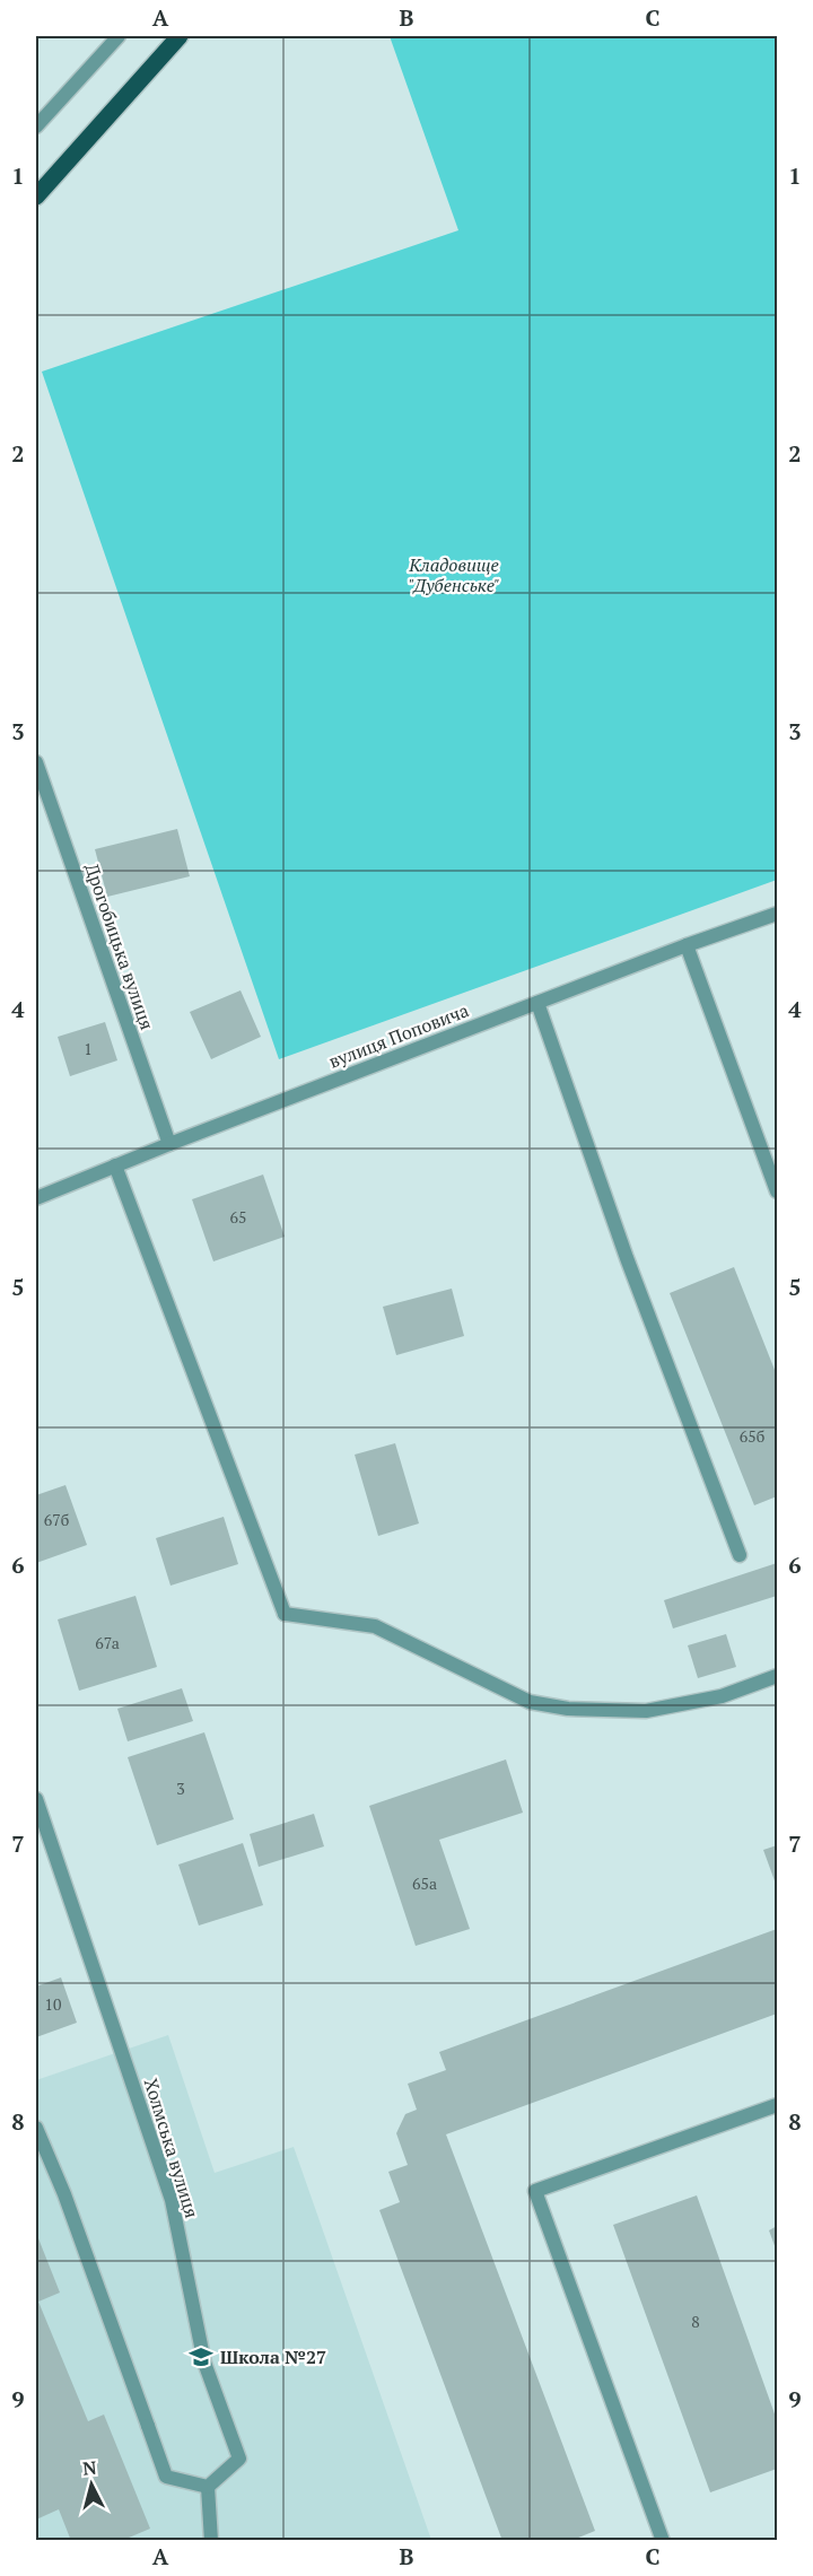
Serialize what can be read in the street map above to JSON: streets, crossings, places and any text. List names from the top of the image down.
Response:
{
  "streets": {
    "street": ["Дрогобицька вулиця", "вулиця Поповича", "Холмська вулиця"]
  },
  "crossings": [
    ["Дрогобицька вулиця", "вулиця Поповича"]
  ],
  "parks": ["Кладовище \"Дубенське\""],
  "places": {
    "school or university": ["Школа №27"]
  },
  "house_numbers": [
    "1",
    "65",
    "65б",
    "67б",
    "67а",
    "3",
    "65а",
    "10",
    "8"
  ],
  "north": "top",
  "grid": {
    "columns": ["A", "B", "C"],
    "rows": [
      "1",
      "2",
      "3",
      "4",
      "5",
      "6",
      "7",
      "8",
      "9"
    ]
  }
}
